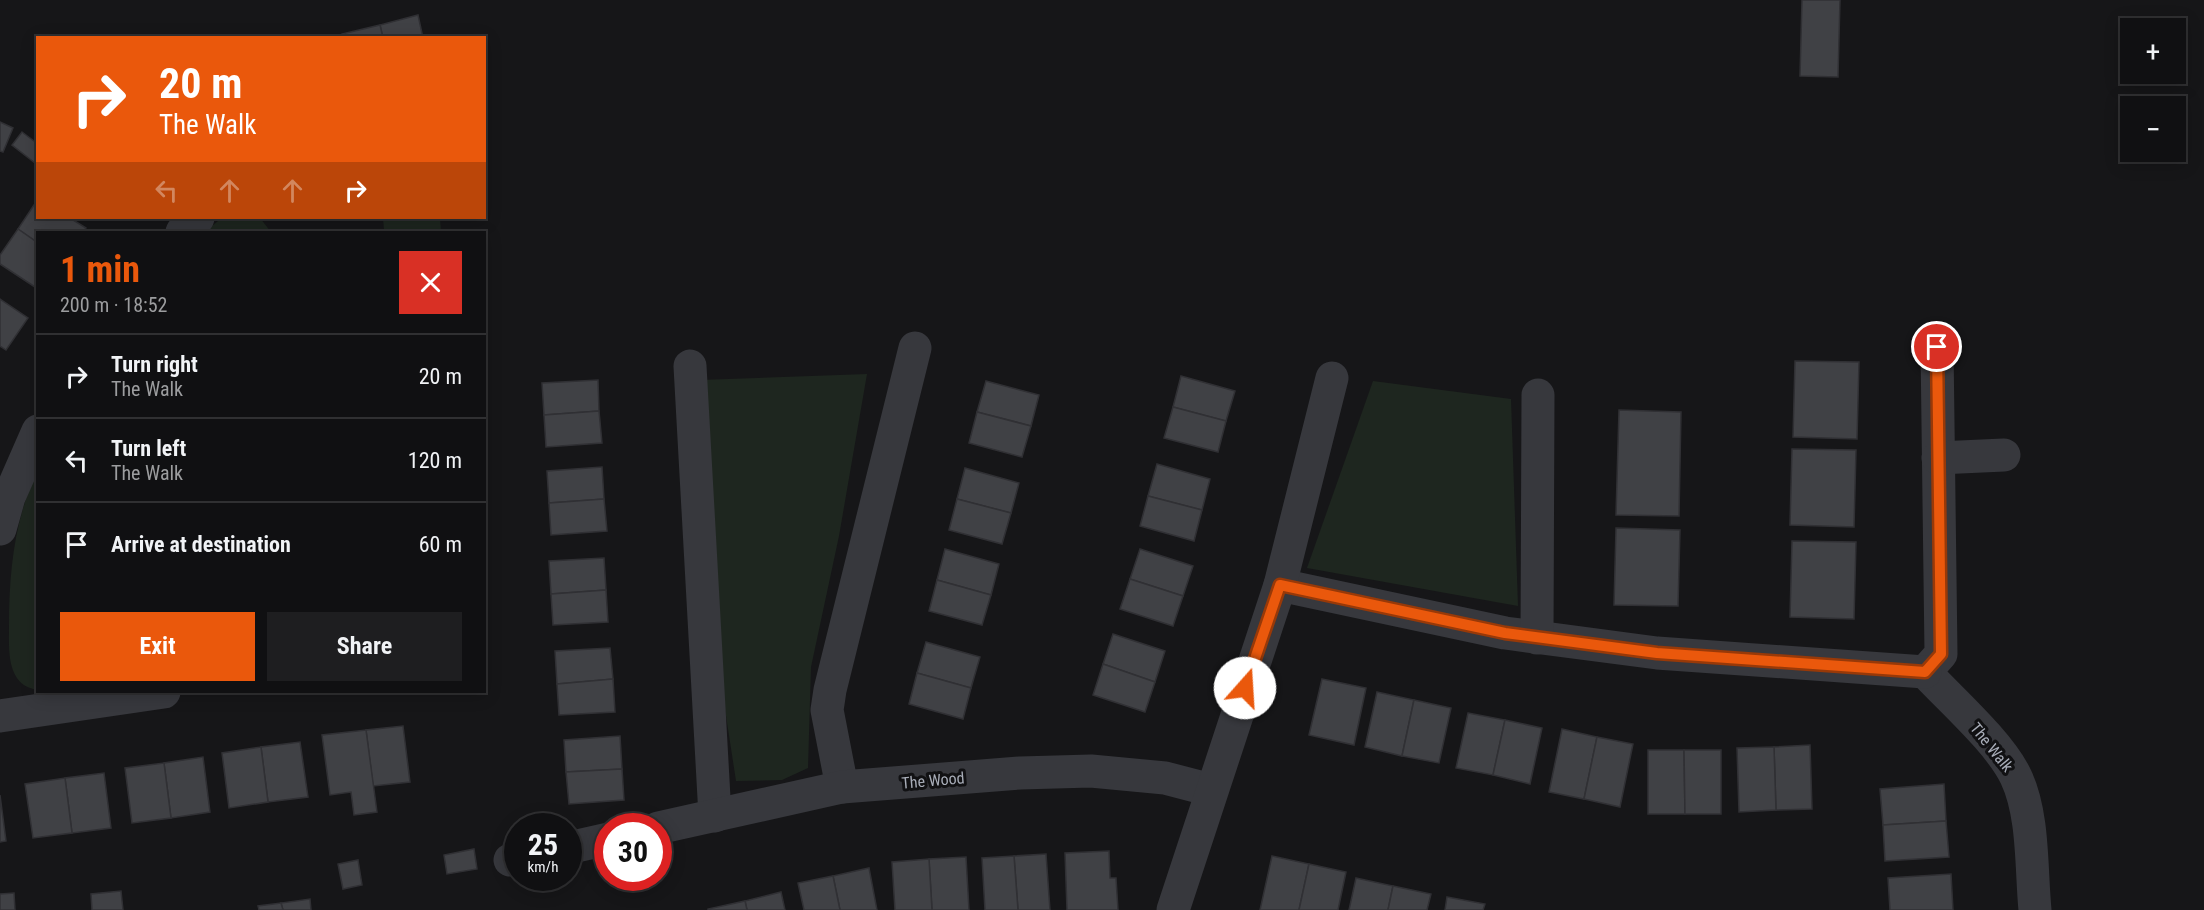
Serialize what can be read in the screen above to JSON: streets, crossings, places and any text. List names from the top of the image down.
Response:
{
  "streets": {
    "street": ["The Walk", "The Wood"]
  },
  "page": {
    "map_buttons": ["+", "−"],
    "turn": ["20 m", "The Walk"],
    "heading": ["1 min", "200 m · 18:52"],
    "list": [
      {
        "name": "Turn right",
        "note": "The Walk",
        "value": "20 m"
      },
      {
        "name": "Turn left",
        "note": "The Walk",
        "value": "120 m"
      },
      {
        "name": "Arrive at destination",
        "value": "60 m"
      }
    ],
    "buttons": ["Exit", "Share"],
    "speed": "25 km/h",
    "limit": "30"
  }
}
